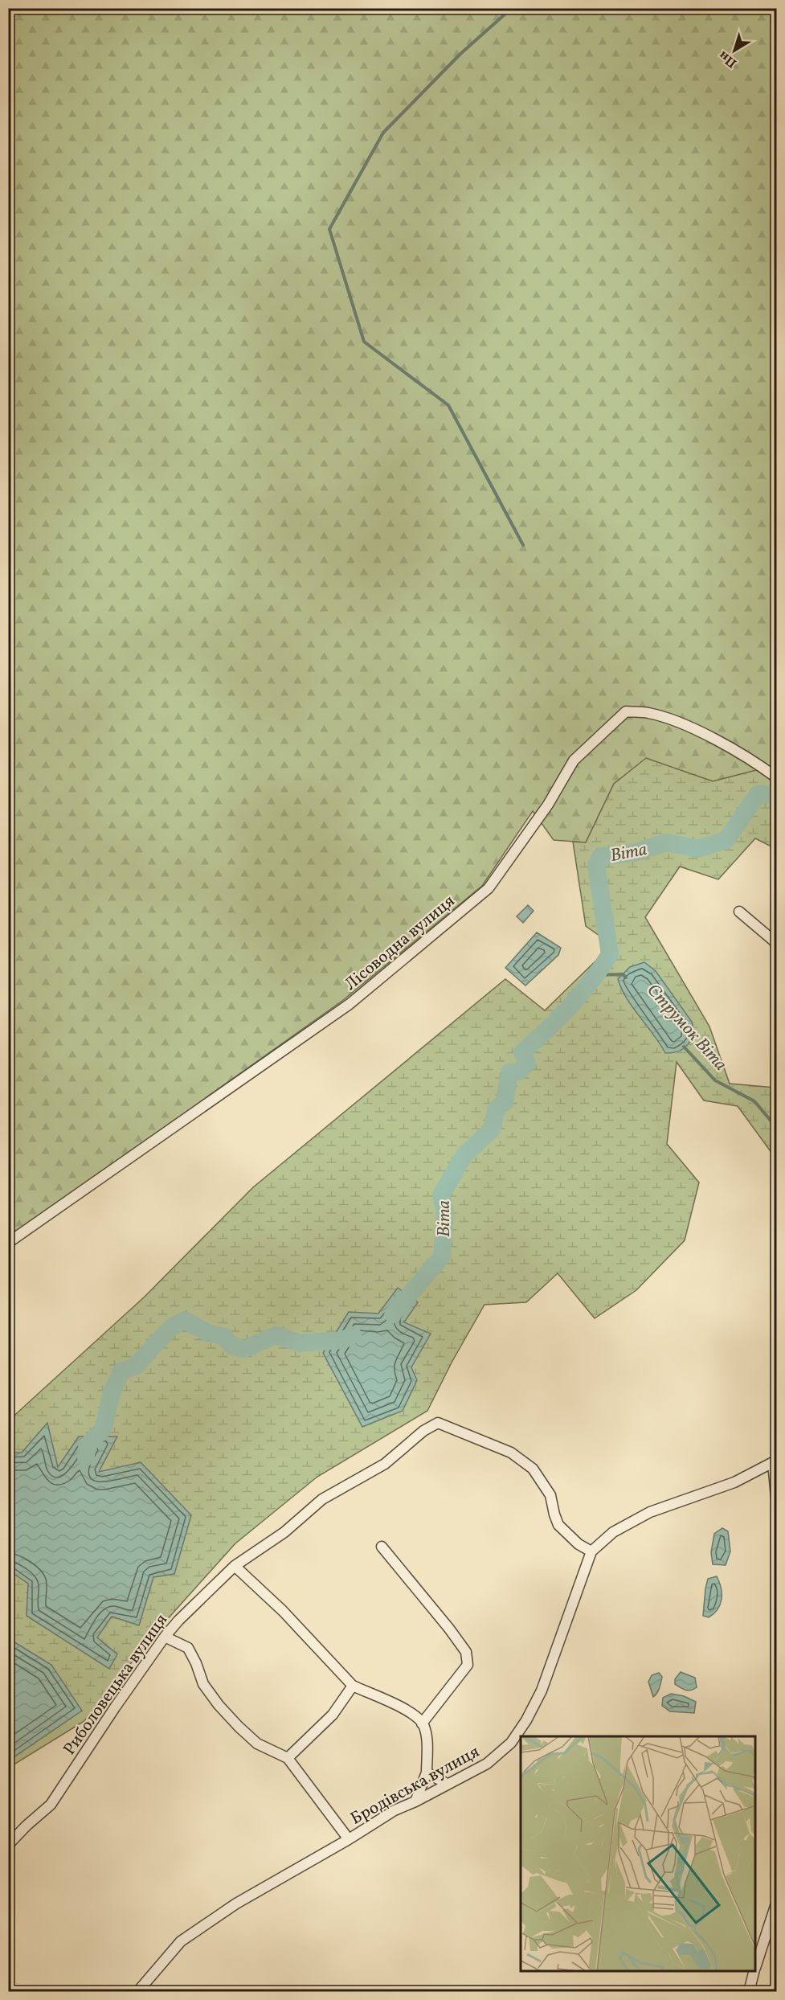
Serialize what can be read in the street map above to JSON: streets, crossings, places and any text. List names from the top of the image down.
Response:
{
  "streets": {
    "street": ["Лісоводна вулиця", "Риболовецька вулиця", "Бродівська вулиця"]
  },
  "crossings": [
    ["Риболовецька вулиця", "Бродівська вулиця"]
  ],
  "water": ["Віта", "Струмок Віта"],
  "north": "bottom left"
}
